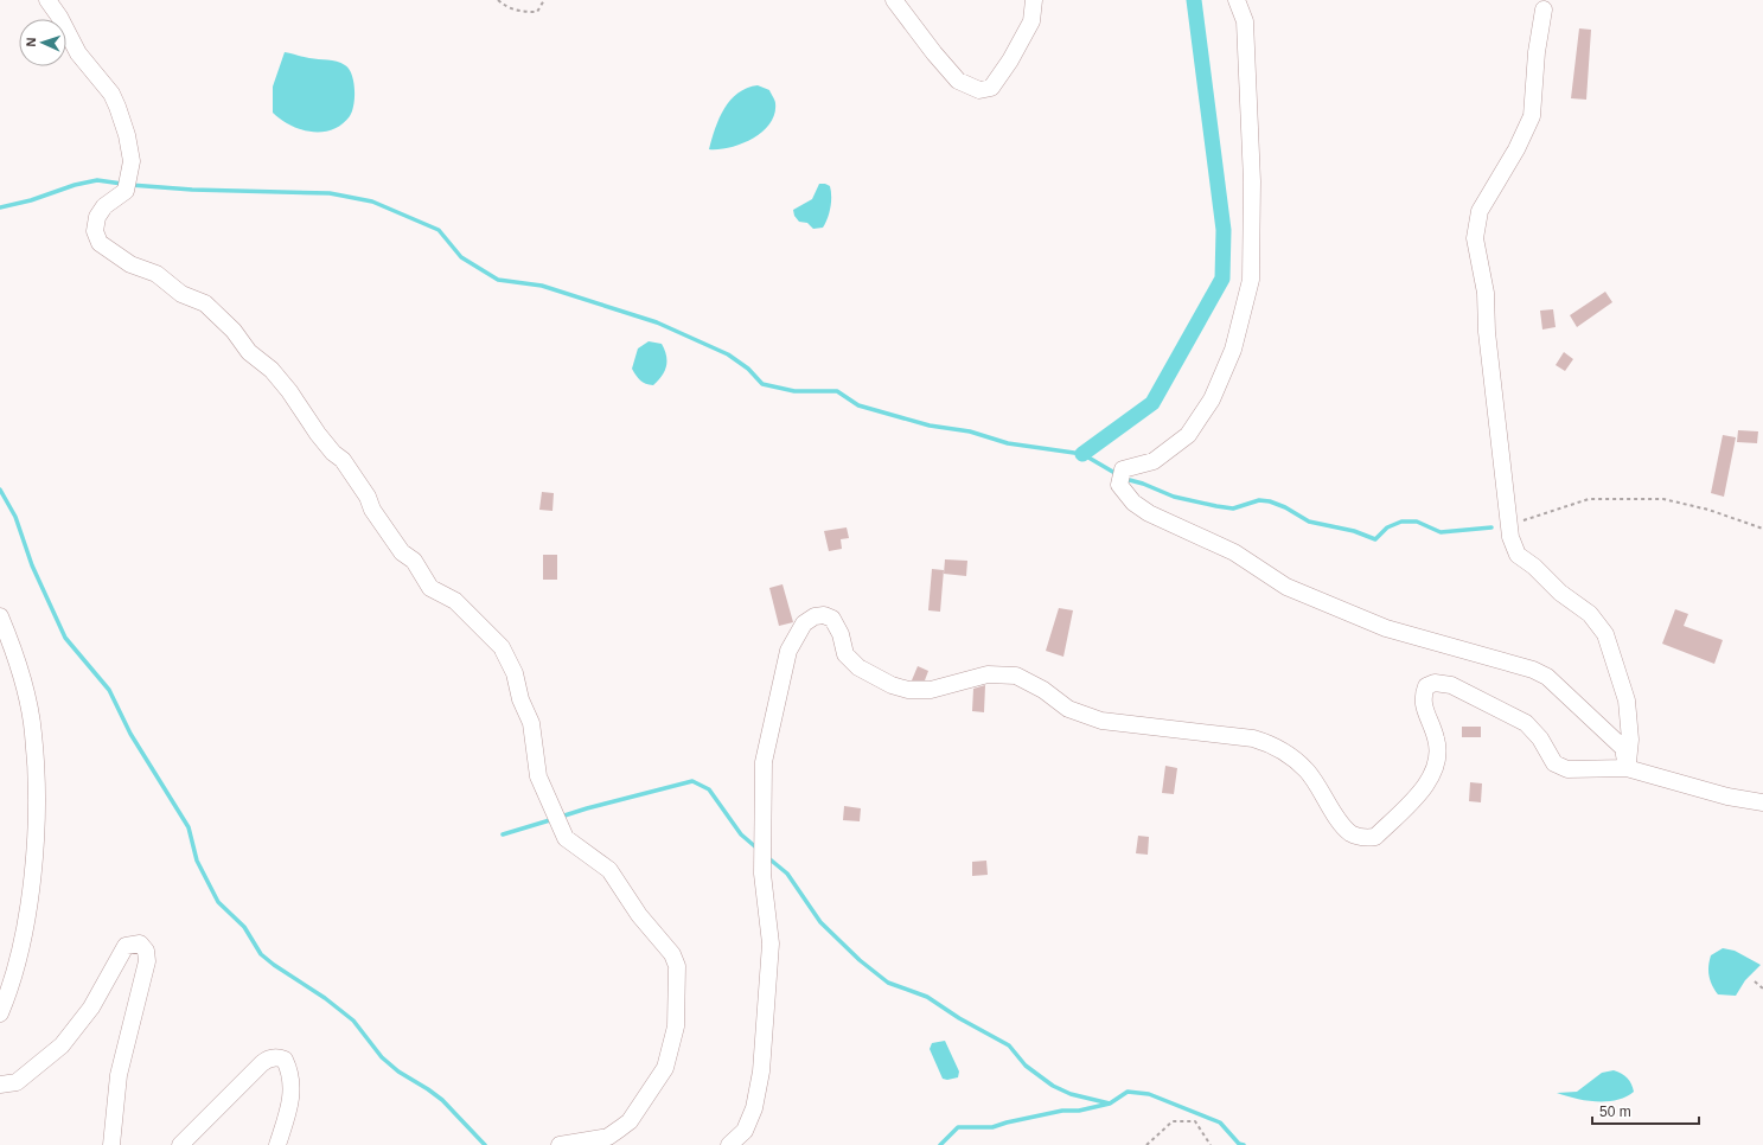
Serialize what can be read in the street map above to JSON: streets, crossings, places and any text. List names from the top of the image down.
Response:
{
  "scale_bar": "50 m",
  "north": "left"
}
